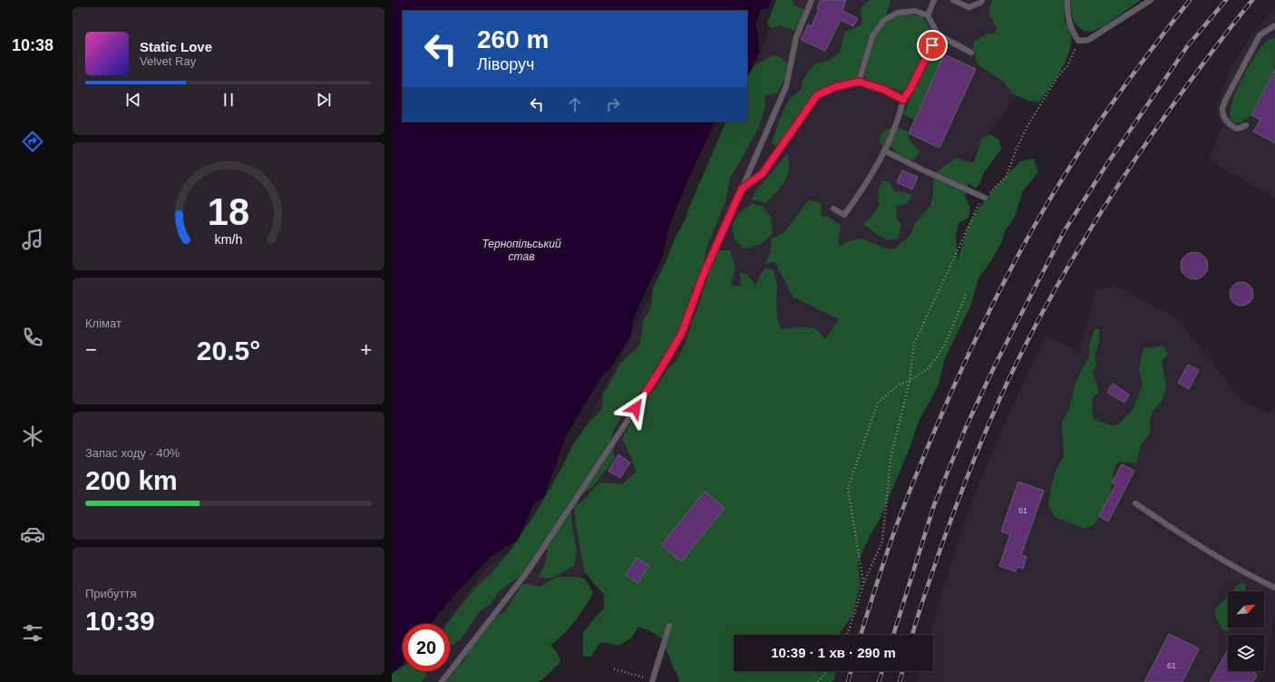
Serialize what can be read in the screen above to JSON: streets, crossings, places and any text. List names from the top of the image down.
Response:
{
  "water": ["Тернопільський став"],
  "house_numbers": ["61", "61"],
  "north": "top right",
  "page": {
    "tabs": "10:38",
    "turn": ["260 m", "Ліворуч"],
    "song": ["Static Love", "Velvet Ray"],
    "tile": [
      "Клімат",
      ["Запас ходу · 40%", "200 km"],
      ["Прибуття", "10:39"]
    ],
    "heat": ["−", "20.5°", "+"],
    "limit": "20",
    "trip": "10:39 · 1 хв · 290 m",
    "gauge": ["18", "km/h"]
  }
}
